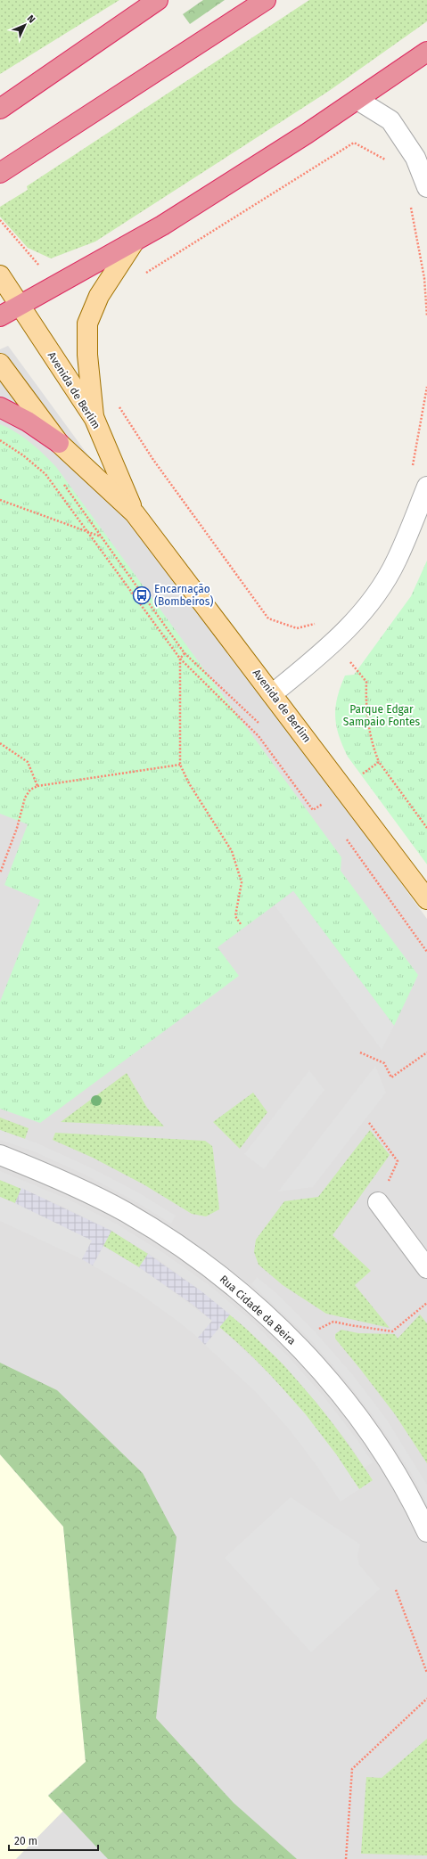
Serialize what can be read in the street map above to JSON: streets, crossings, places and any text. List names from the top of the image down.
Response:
{
  "streets": {
    "main road": ["Avenida de Berlim"],
    "street": ["Rua Cidade da Beira"]
  },
  "parks": ["Parque Edgar Sampaio Fontes"],
  "places": {
    "bus stop": ["Encarnação (Bombeiros)"]
  },
  "scale_bar": "20 m",
  "north": "top right"
}
